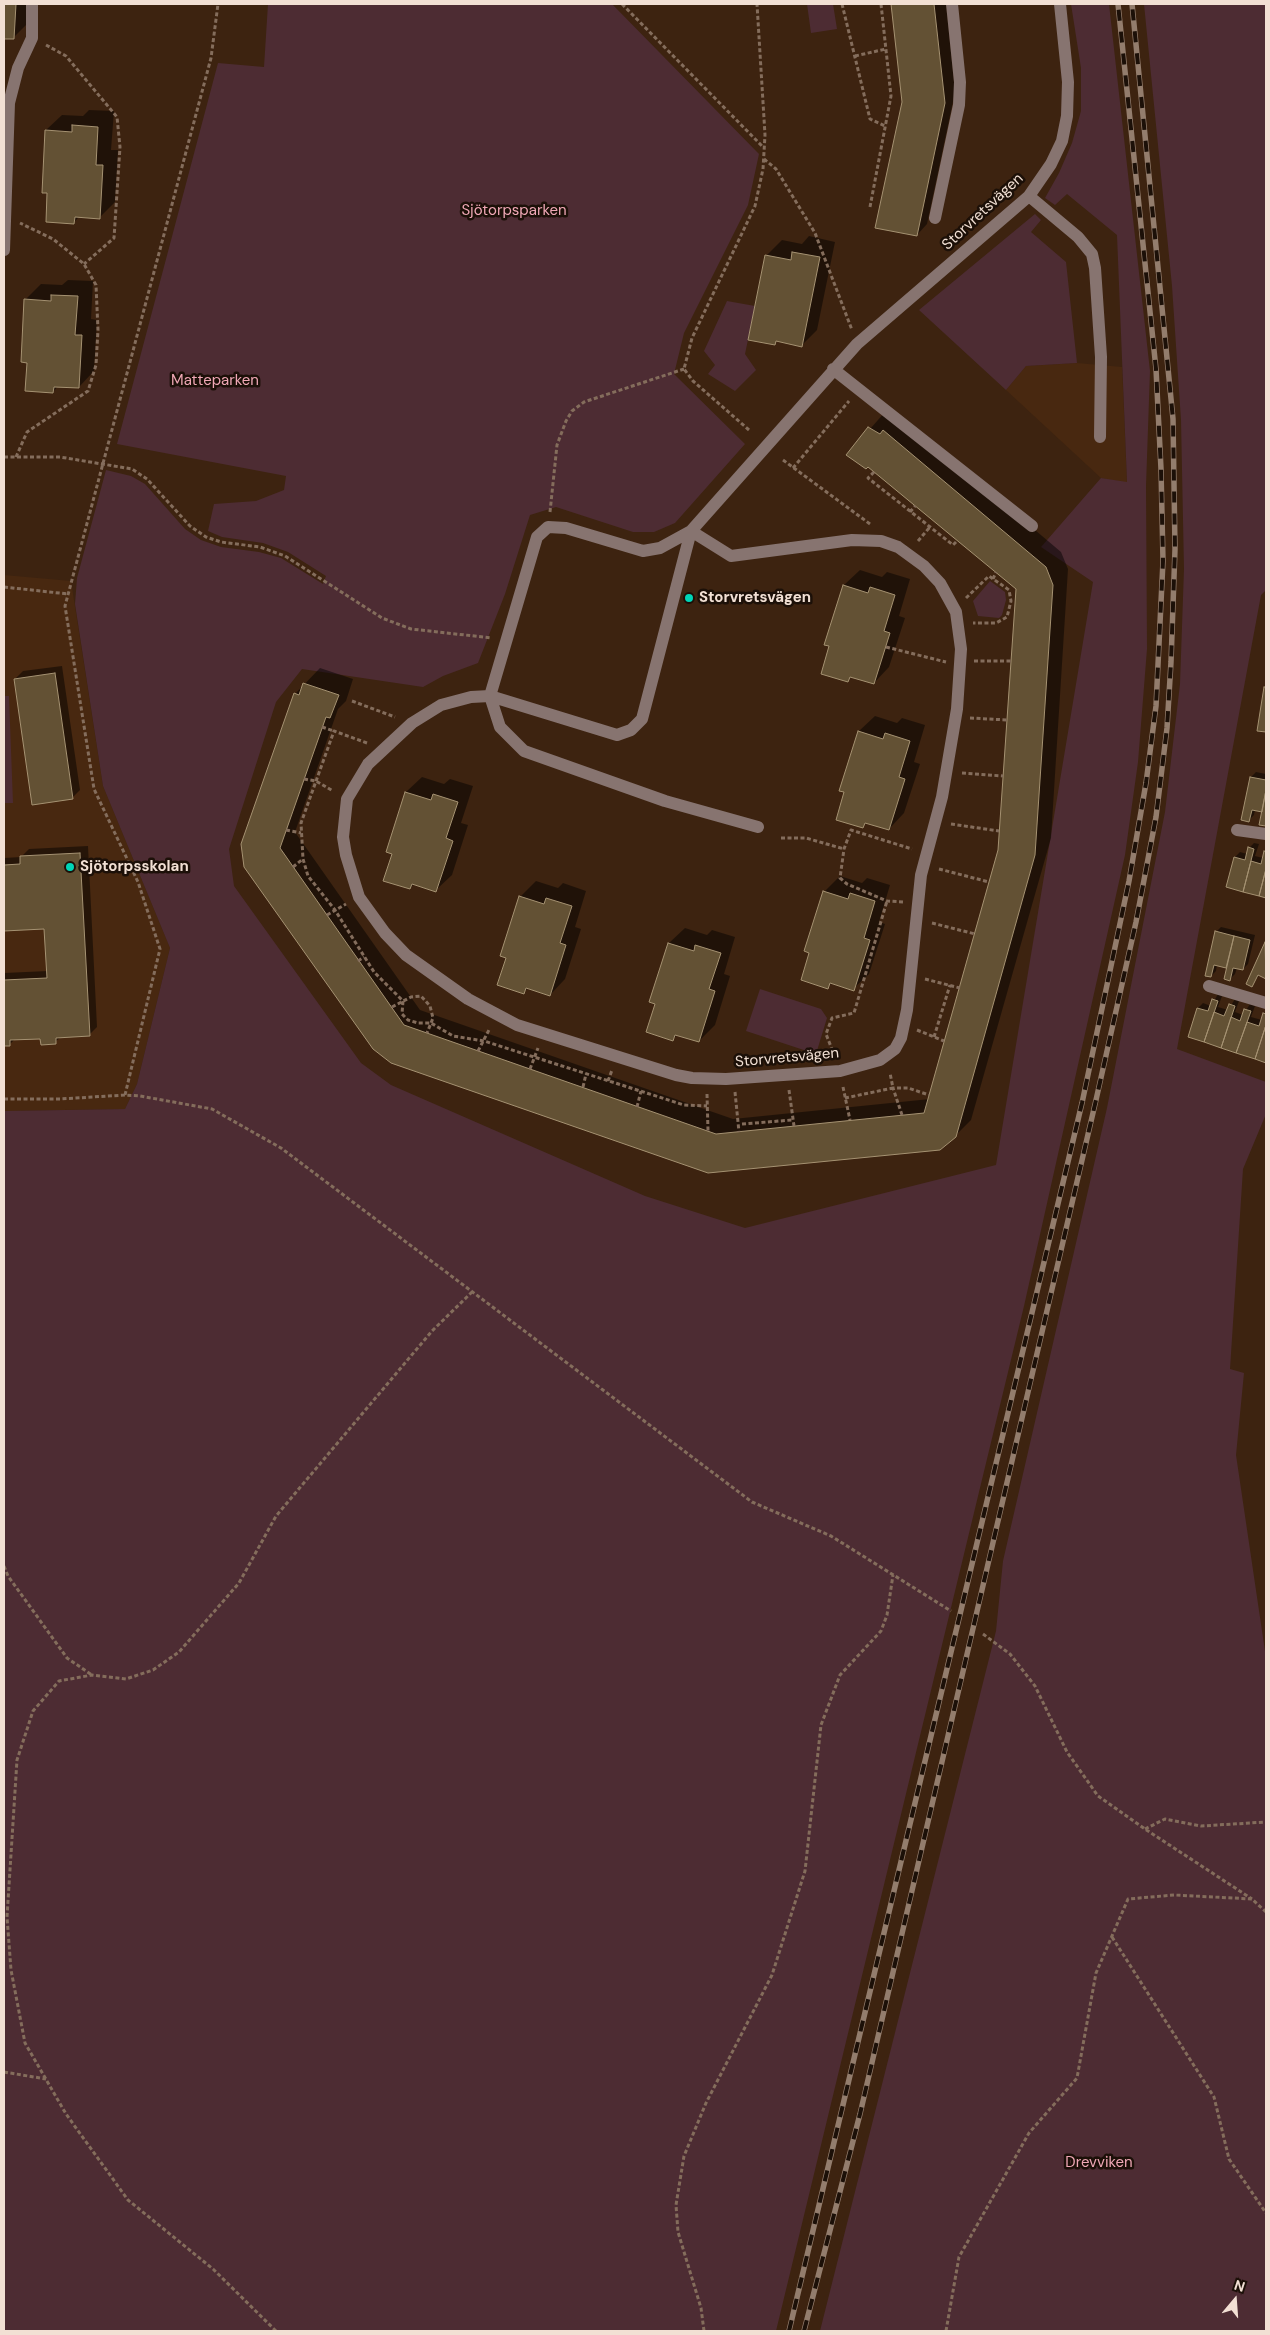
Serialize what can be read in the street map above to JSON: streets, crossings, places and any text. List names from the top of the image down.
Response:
{
  "streets": {
    "street": ["Storvretsvägen"]
  },
  "parks": ["Sjötorpsparken", "Matteparken", "Drevviken"],
  "places": ["Storvretsvägen", "Sjötorpsskolan"],
  "north": "top"
}
